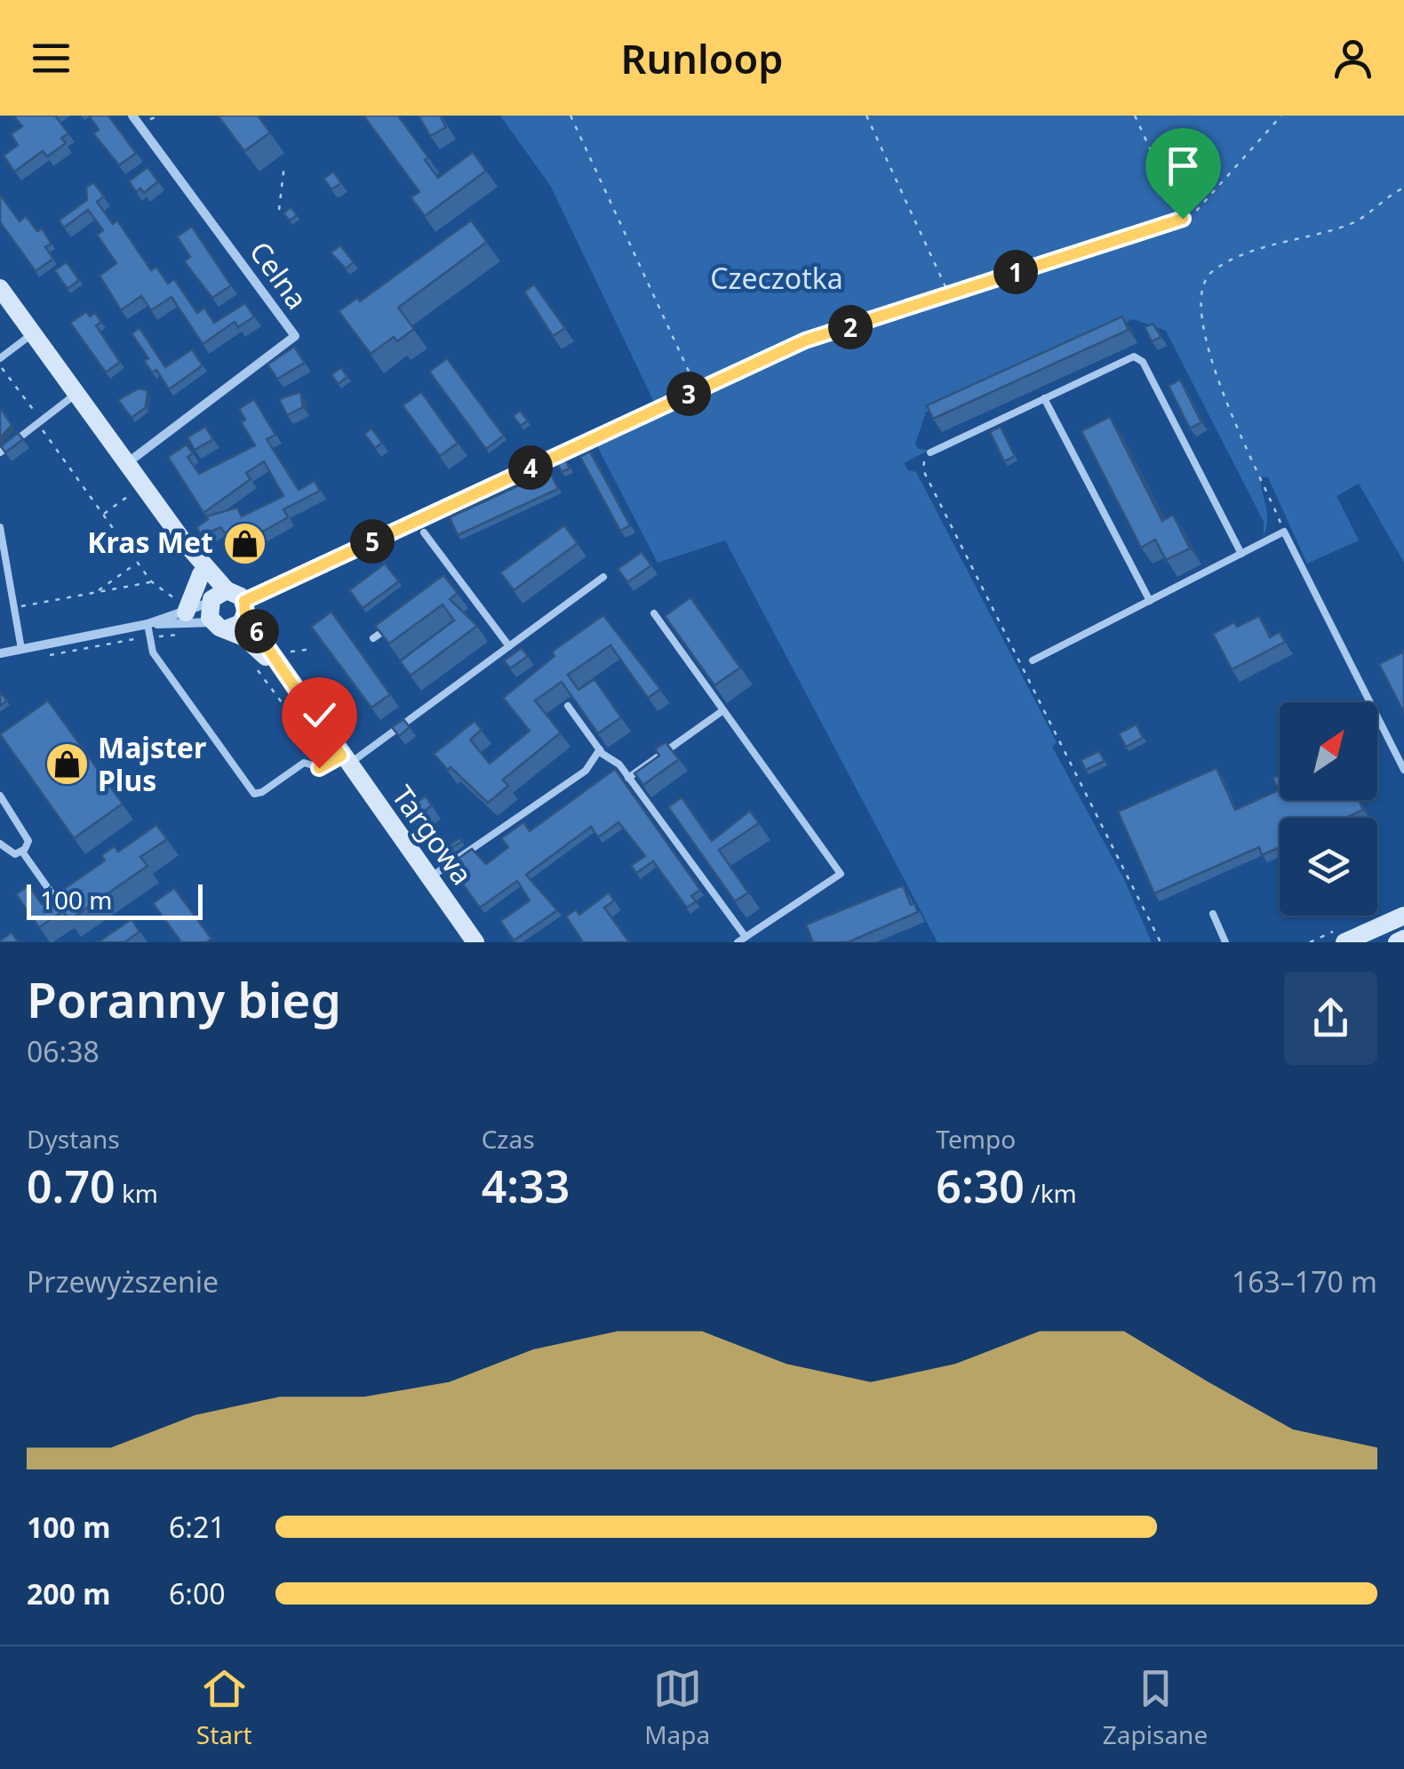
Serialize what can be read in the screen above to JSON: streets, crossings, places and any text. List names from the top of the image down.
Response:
{
  "streets": {
    "street": ["Celna", "Targowa"]
  },
  "parks": ["Czeczotka"],
  "places": {
    "shop": ["Kras Met", "Majster Plus"]
  },
  "scale_bar": "100 m",
  "north": "top right",
  "page": {
    "header": "Runloop",
    "pins": [
      "1",
      "2",
      "3",
      "4",
      "5",
      "6"
    ],
    "scale": "100 m",
    "heading": ["Poranny bieg", "06:38"],
    "stats": [
      ["Dystans", "0.70 km"],
      ["Czas", "4:33"],
      ["Tempo", "6:30 /km"]
    ],
    "chart": ["Przewyższenie", "163–170 m"],
    "list": [
      {
        "name": "100 m",
        "note": "6:21"
      },
      {
        "name": "200 m",
        "note": "6:00"
      }
    ],
    "tabs": ["Start", "Mapa", "Zapisane"]
  }
}
